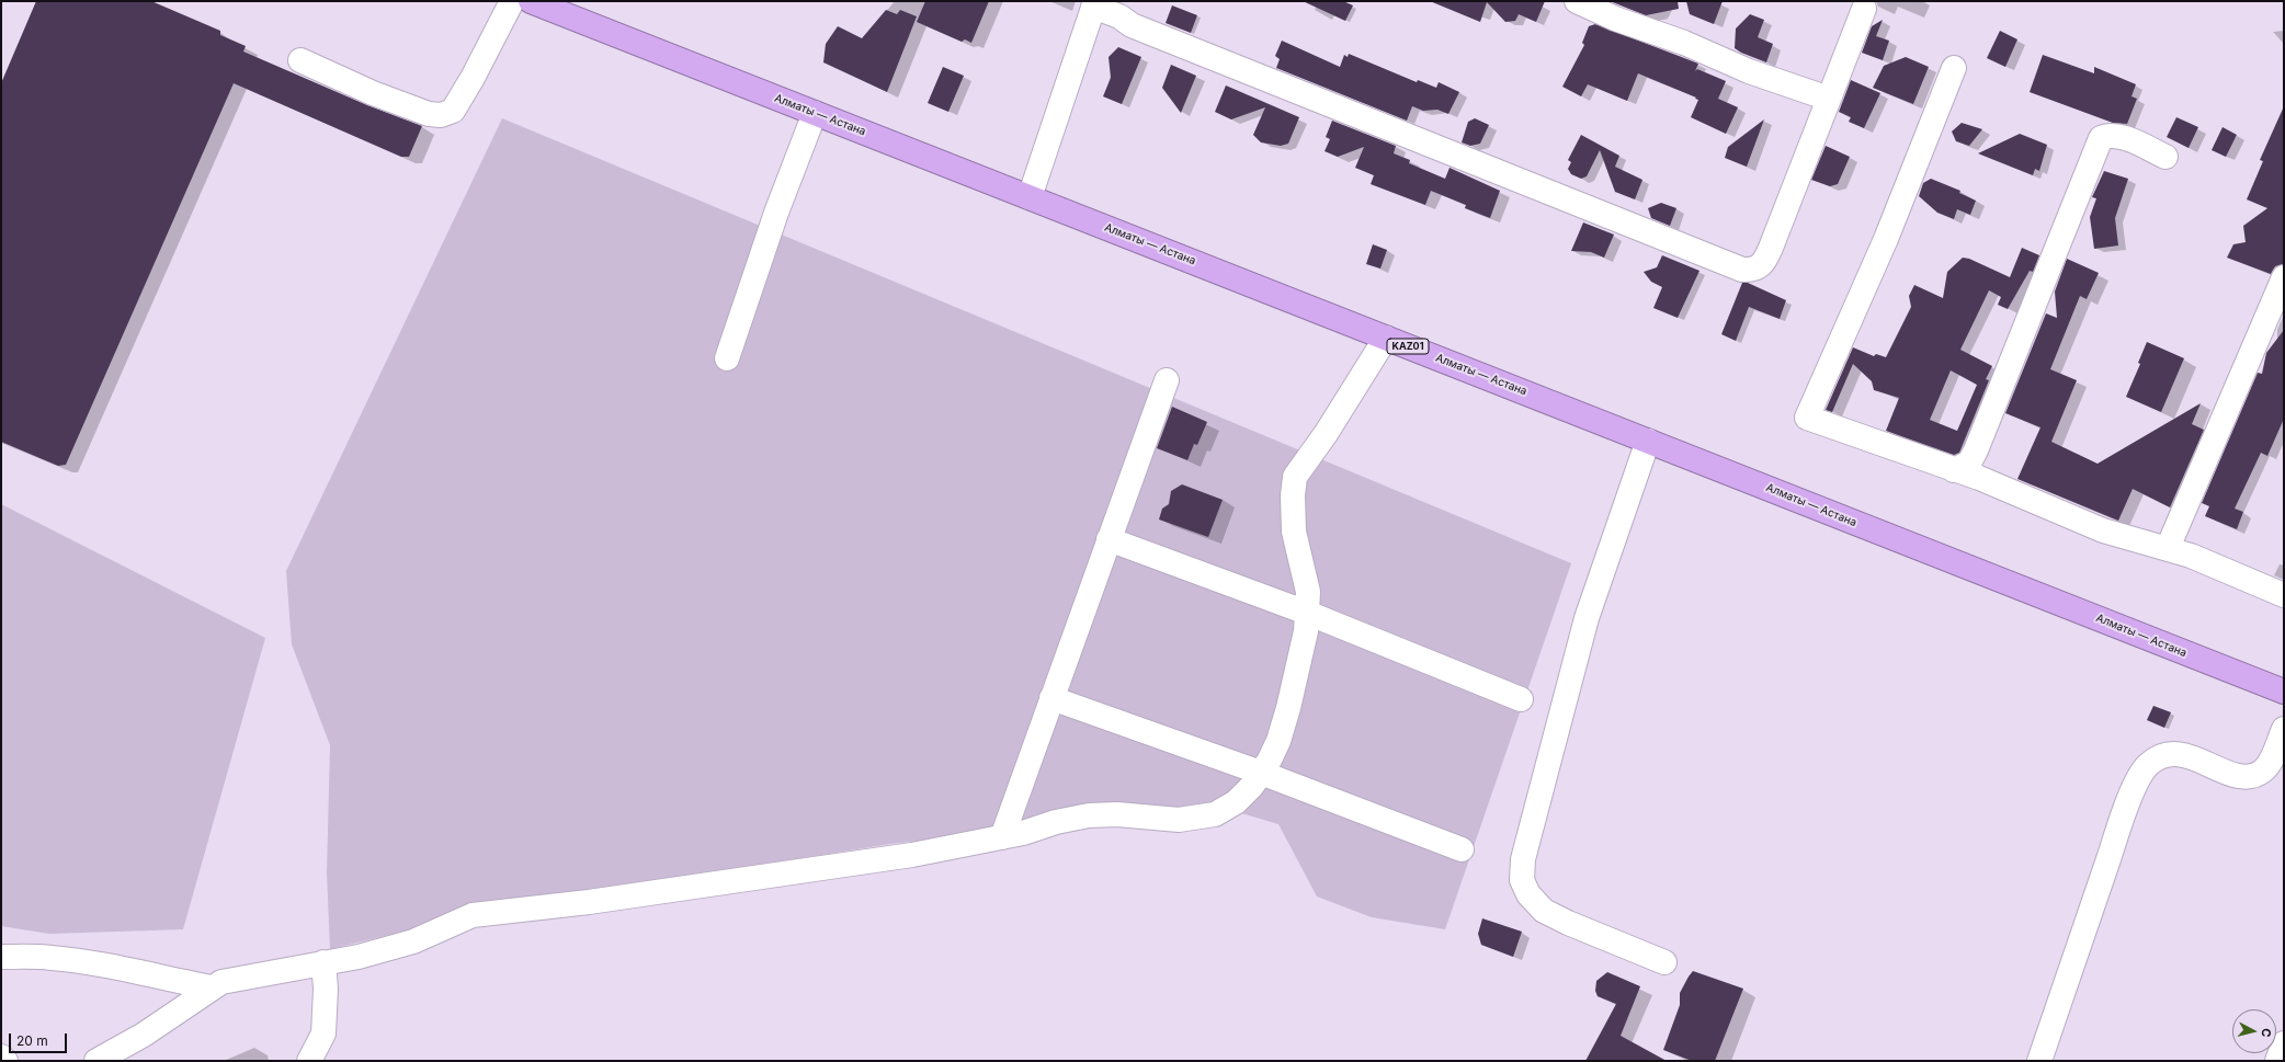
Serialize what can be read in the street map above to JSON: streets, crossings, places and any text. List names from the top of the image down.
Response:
{
  "streets": {
    "highway": ["Алматы — Астана", "KАZ01"]
  },
  "scale_bar": "20 m",
  "north": "right"
}
